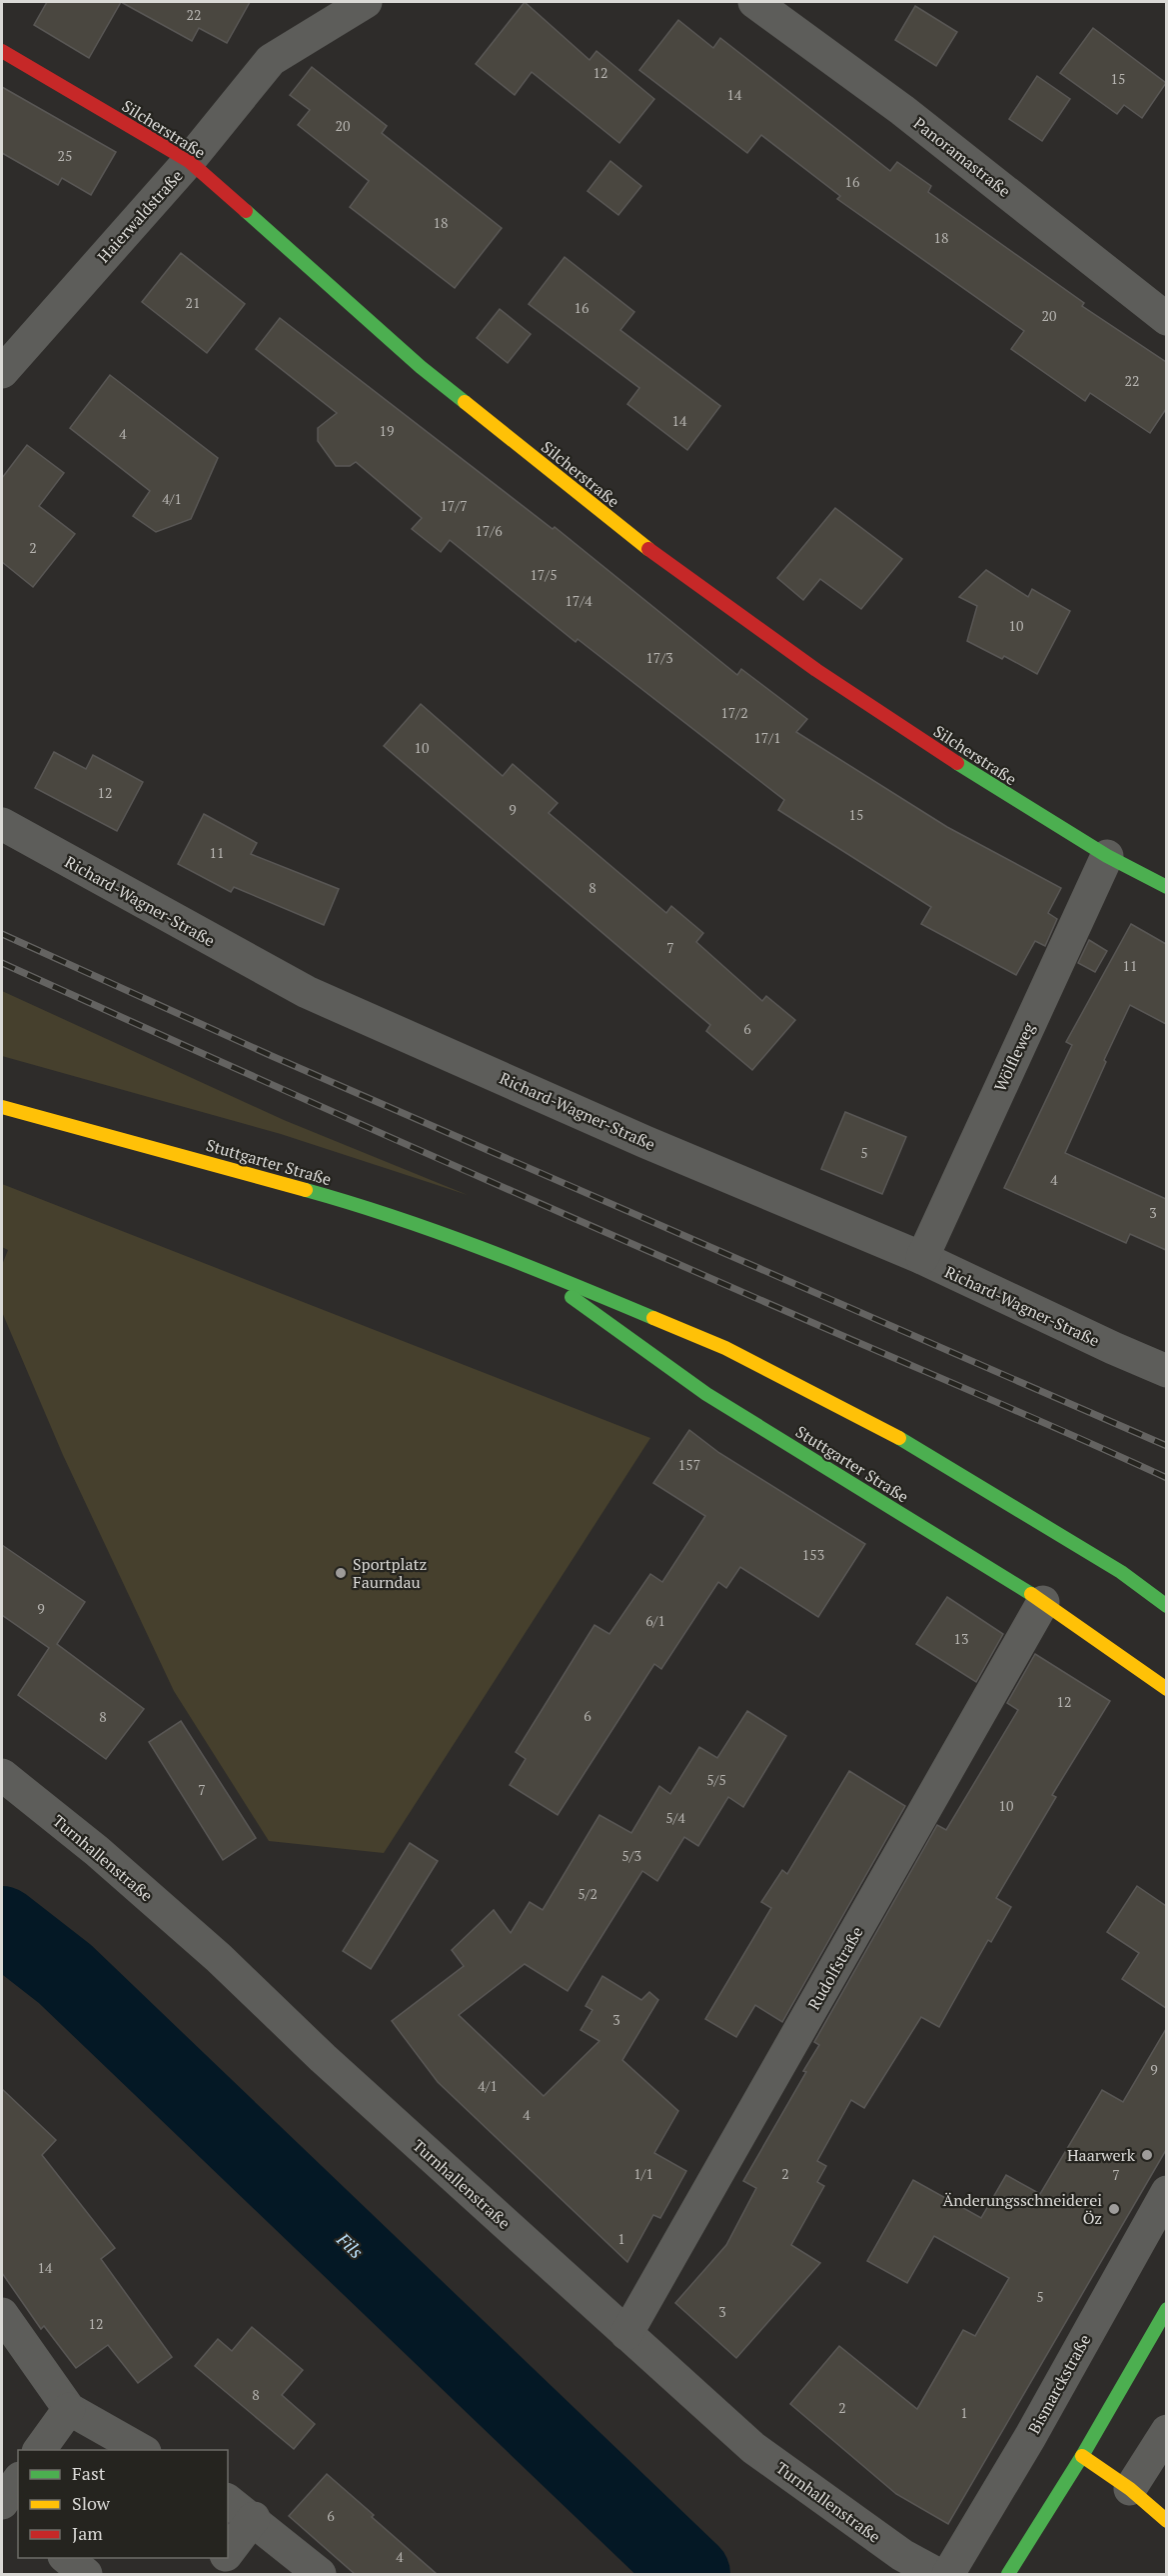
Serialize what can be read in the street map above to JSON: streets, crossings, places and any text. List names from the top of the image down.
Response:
{
  "streets": {
    "main road": ["Silcherstraße", "Stuttgarter Straße"],
    "street": [
      "Panoramastraße",
      "Haierwaldstraße",
      "Richard-Wagner-Straße",
      "Wölfleweg",
      "Turnhallenstraße",
      "Rudolfstraße",
      "Bismarckstraße"
    ]
  },
  "crossings": [
    ["Silcherstraße", "Haierwaldstraße"],
    ["Silcherstraße", "Wölfleweg"],
    ["Richard-Wagner-Straße", "Wölfleweg"],
    ["Stuttgarter Straße", "Rudolfstraße"],
    ["Turnhallenstraße", "Rudolfstraße"]
  ],
  "water": ["Fils"],
  "places": ["Sportplatz Faurndau", "Haarwerk", "Änderungsschneiderei Öz"],
  "house_numbers": [
    "22",
    "12",
    "15",
    "14",
    "20",
    "25",
    "16",
    "18",
    "18",
    "21",
    "16",
    "20",
    "22",
    "14",
    "19",
    "4",
    "4/1",
    "17/7",
    "17/6",
    "2",
    "17/5",
    "17/4",
    "10",
    "17/3",
    "17/2",
    "17/1",
    "10",
    "12",
    "9",
    "15",
    "11",
    "8",
    "7",
    "11",
    "6",
    "5",
    "4",
    "3",
    "157",
    "153",
    "9",
    "6/1",
    "13",
    "12",
    "6",
    "8",
    "5/5",
    "7",
    "10",
    "5/4",
    "5/3",
    "5/2",
    "3",
    "9",
    "4/1",
    "4",
    "1/1",
    "2",
    "7",
    "1",
    "14",
    "5",
    "3",
    "12",
    "8",
    "2",
    "1",
    "6",
    "4"
  ],
  "legend": ["Fast", "Slow", "Jam"]
}
